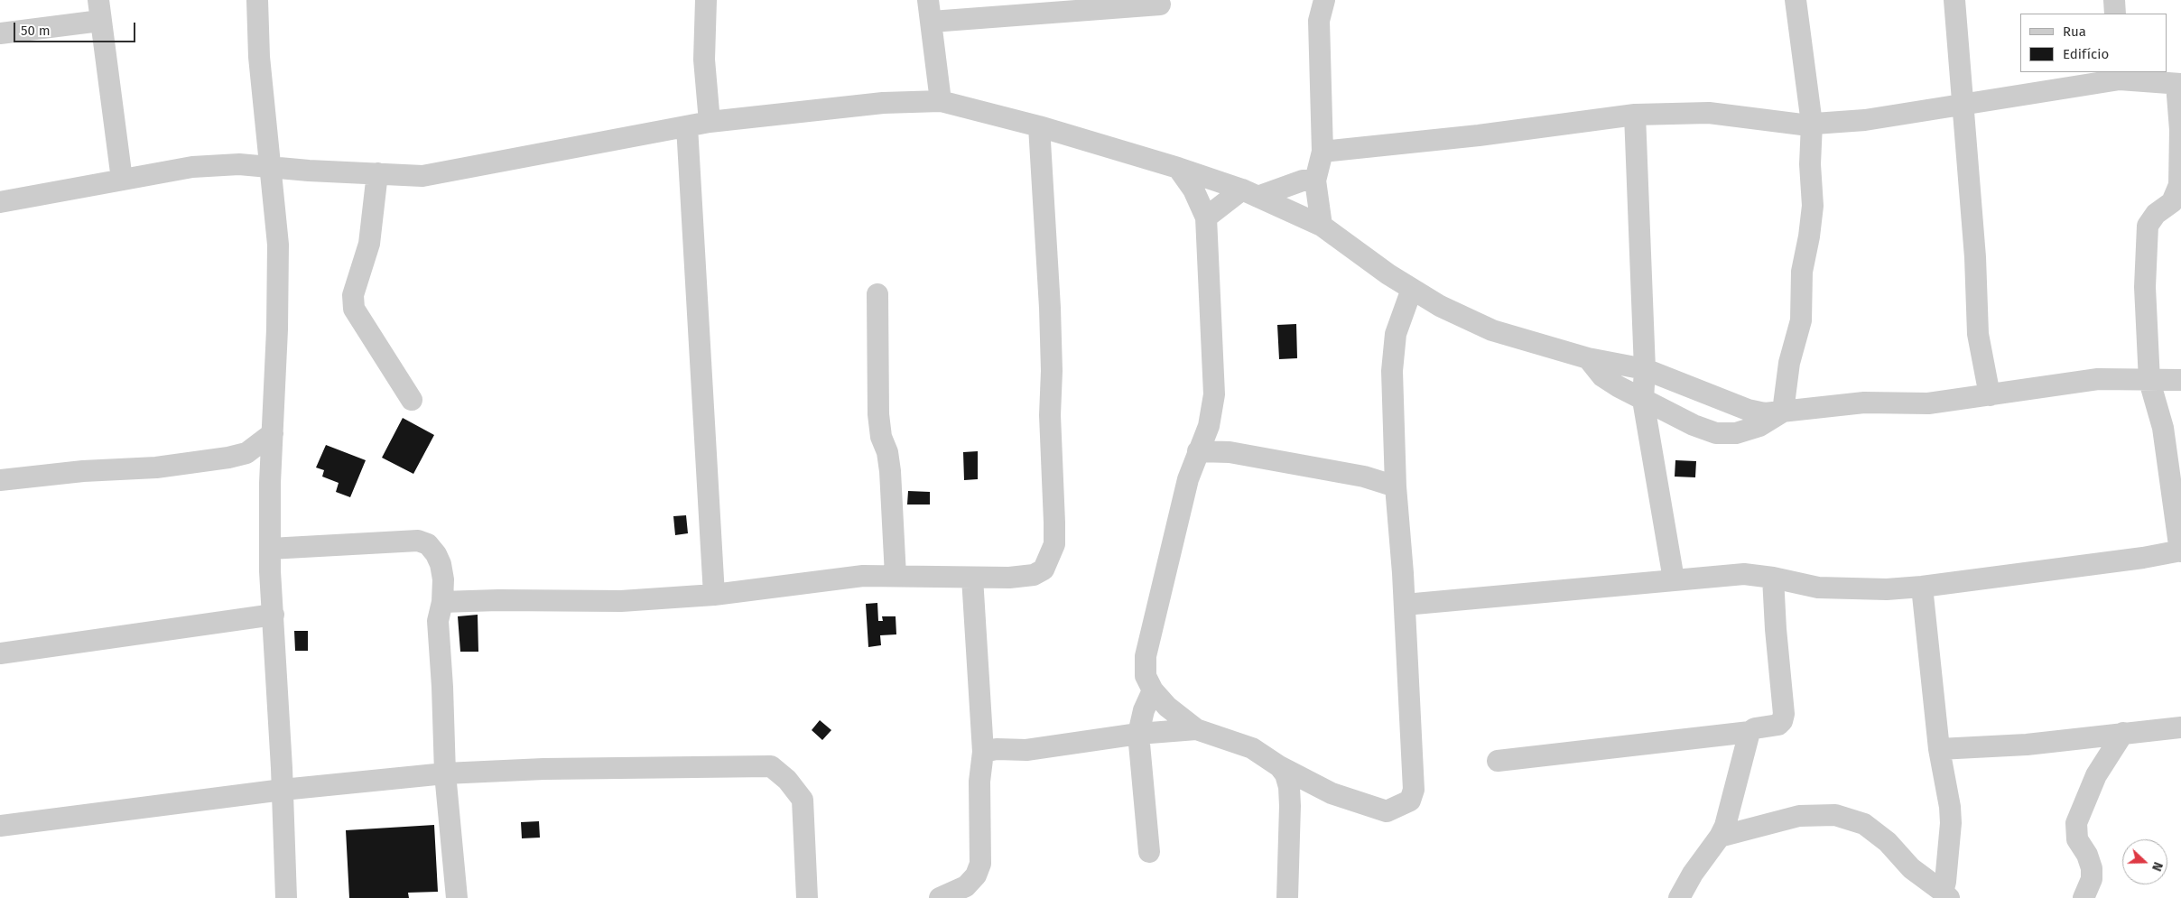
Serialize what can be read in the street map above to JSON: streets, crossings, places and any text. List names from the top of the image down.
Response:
{
  "legend": ["Rua", "Edifício"],
  "scale_bar": "50 m",
  "north": "right"
}
